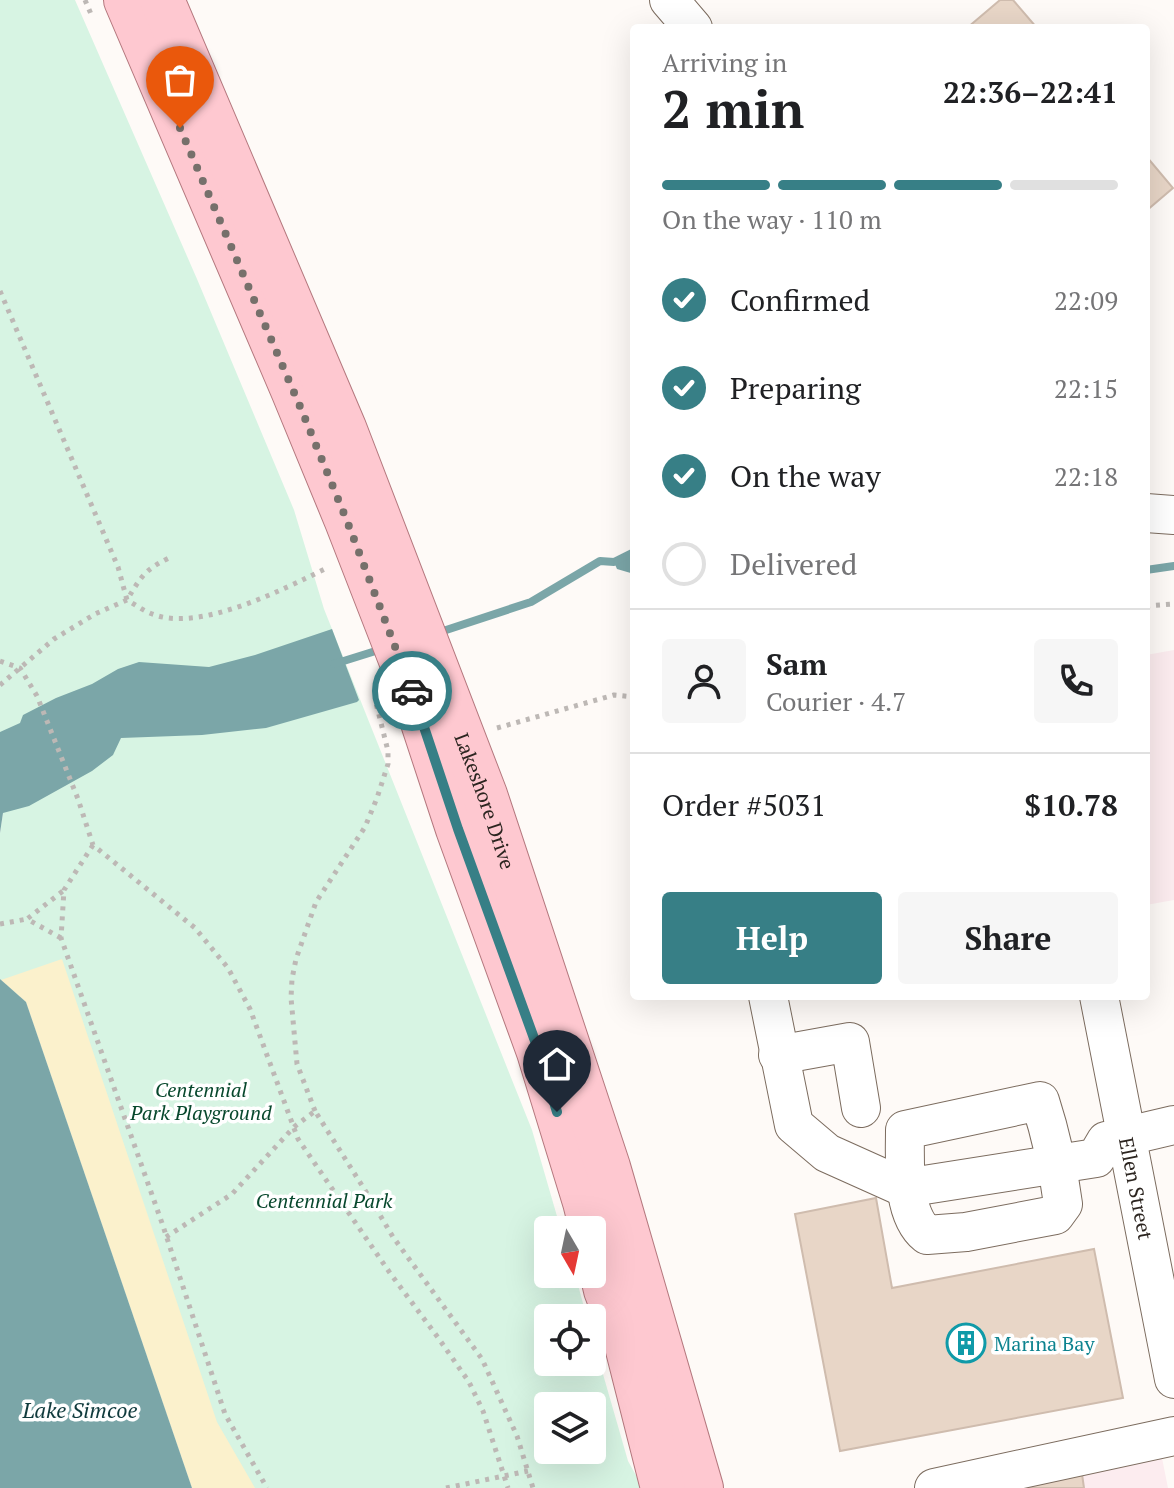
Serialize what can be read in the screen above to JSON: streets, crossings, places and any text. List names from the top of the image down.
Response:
{
  "streets": {
    "main road": ["Lakeshore Drive"],
    "street": ["Ellen Street"]
  },
  "water": ["Lake Simcoe"],
  "parks": ["Centennial Park Playground", "Centennial Park"],
  "places": {
    "building": ["Marina Bay"]
  },
  "north": "bottom",
  "page": {
    "heading": ["2 min", "Arriving in", "22:36–22:41"],
    "panel": [
      "Sam",
      "Courier · 4.7",
      "Order #5031",
      "$10.78"
    ],
    "bar": "On the way · 110 m",
    "list": [
      ["Confirmed", "22:09"],
      ["Preparing", "22:15"],
      ["On the way", "22:18"],
      "Delivered"
    ],
    "buttons": ["Help", "Share"]
  }
}
